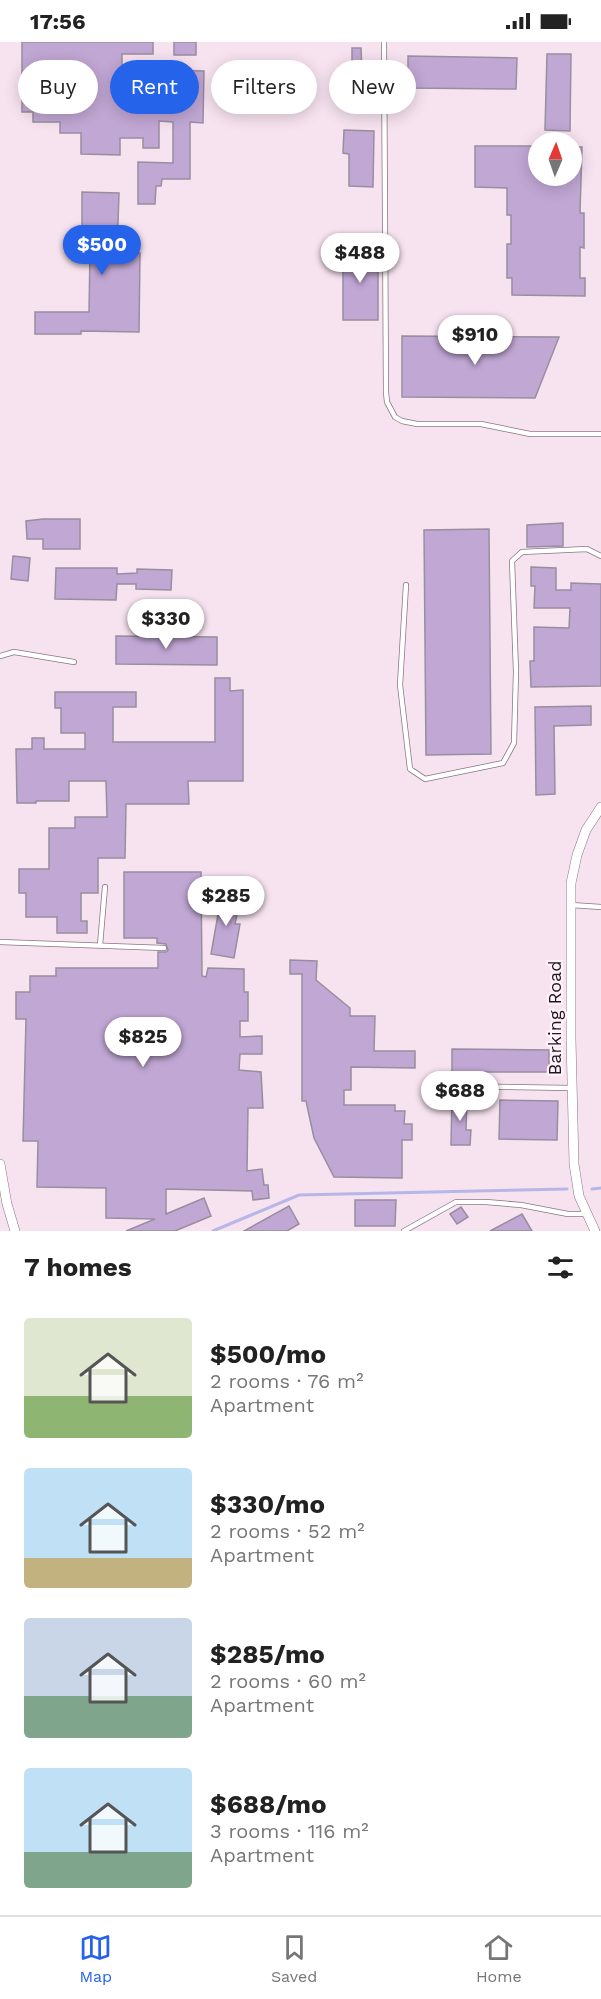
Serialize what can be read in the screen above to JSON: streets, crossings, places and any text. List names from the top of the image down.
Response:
{
  "streets": {
    "street": ["Barking Road"]
  },
  "north": "top",
  "page": {
    "status": "17:56",
    "chip": [
      "Buy",
      "Rent",
      "Filters",
      "New"
    ],
    "price": [
      "$500",
      "$488",
      "$910",
      "$330",
      "$285",
      "$825",
      "$688"
    ],
    "heading": "7 homes",
    "list": [
      {
        "name": "$500/mo",
        "note": "2 rooms · 76 m² · Apartment"
      },
      {
        "name": "$330/mo",
        "note": "2 rooms · 52 m² · Apartment"
      },
      {
        "name": "$285/mo",
        "note": "2 rooms · 60 m² · Apartment"
      },
      {
        "name": "$688/mo",
        "note": "3 rooms · 116 m² · Apartment"
      }
    ],
    "tabs": ["Map", "Saved", "Home"]
  }
}
